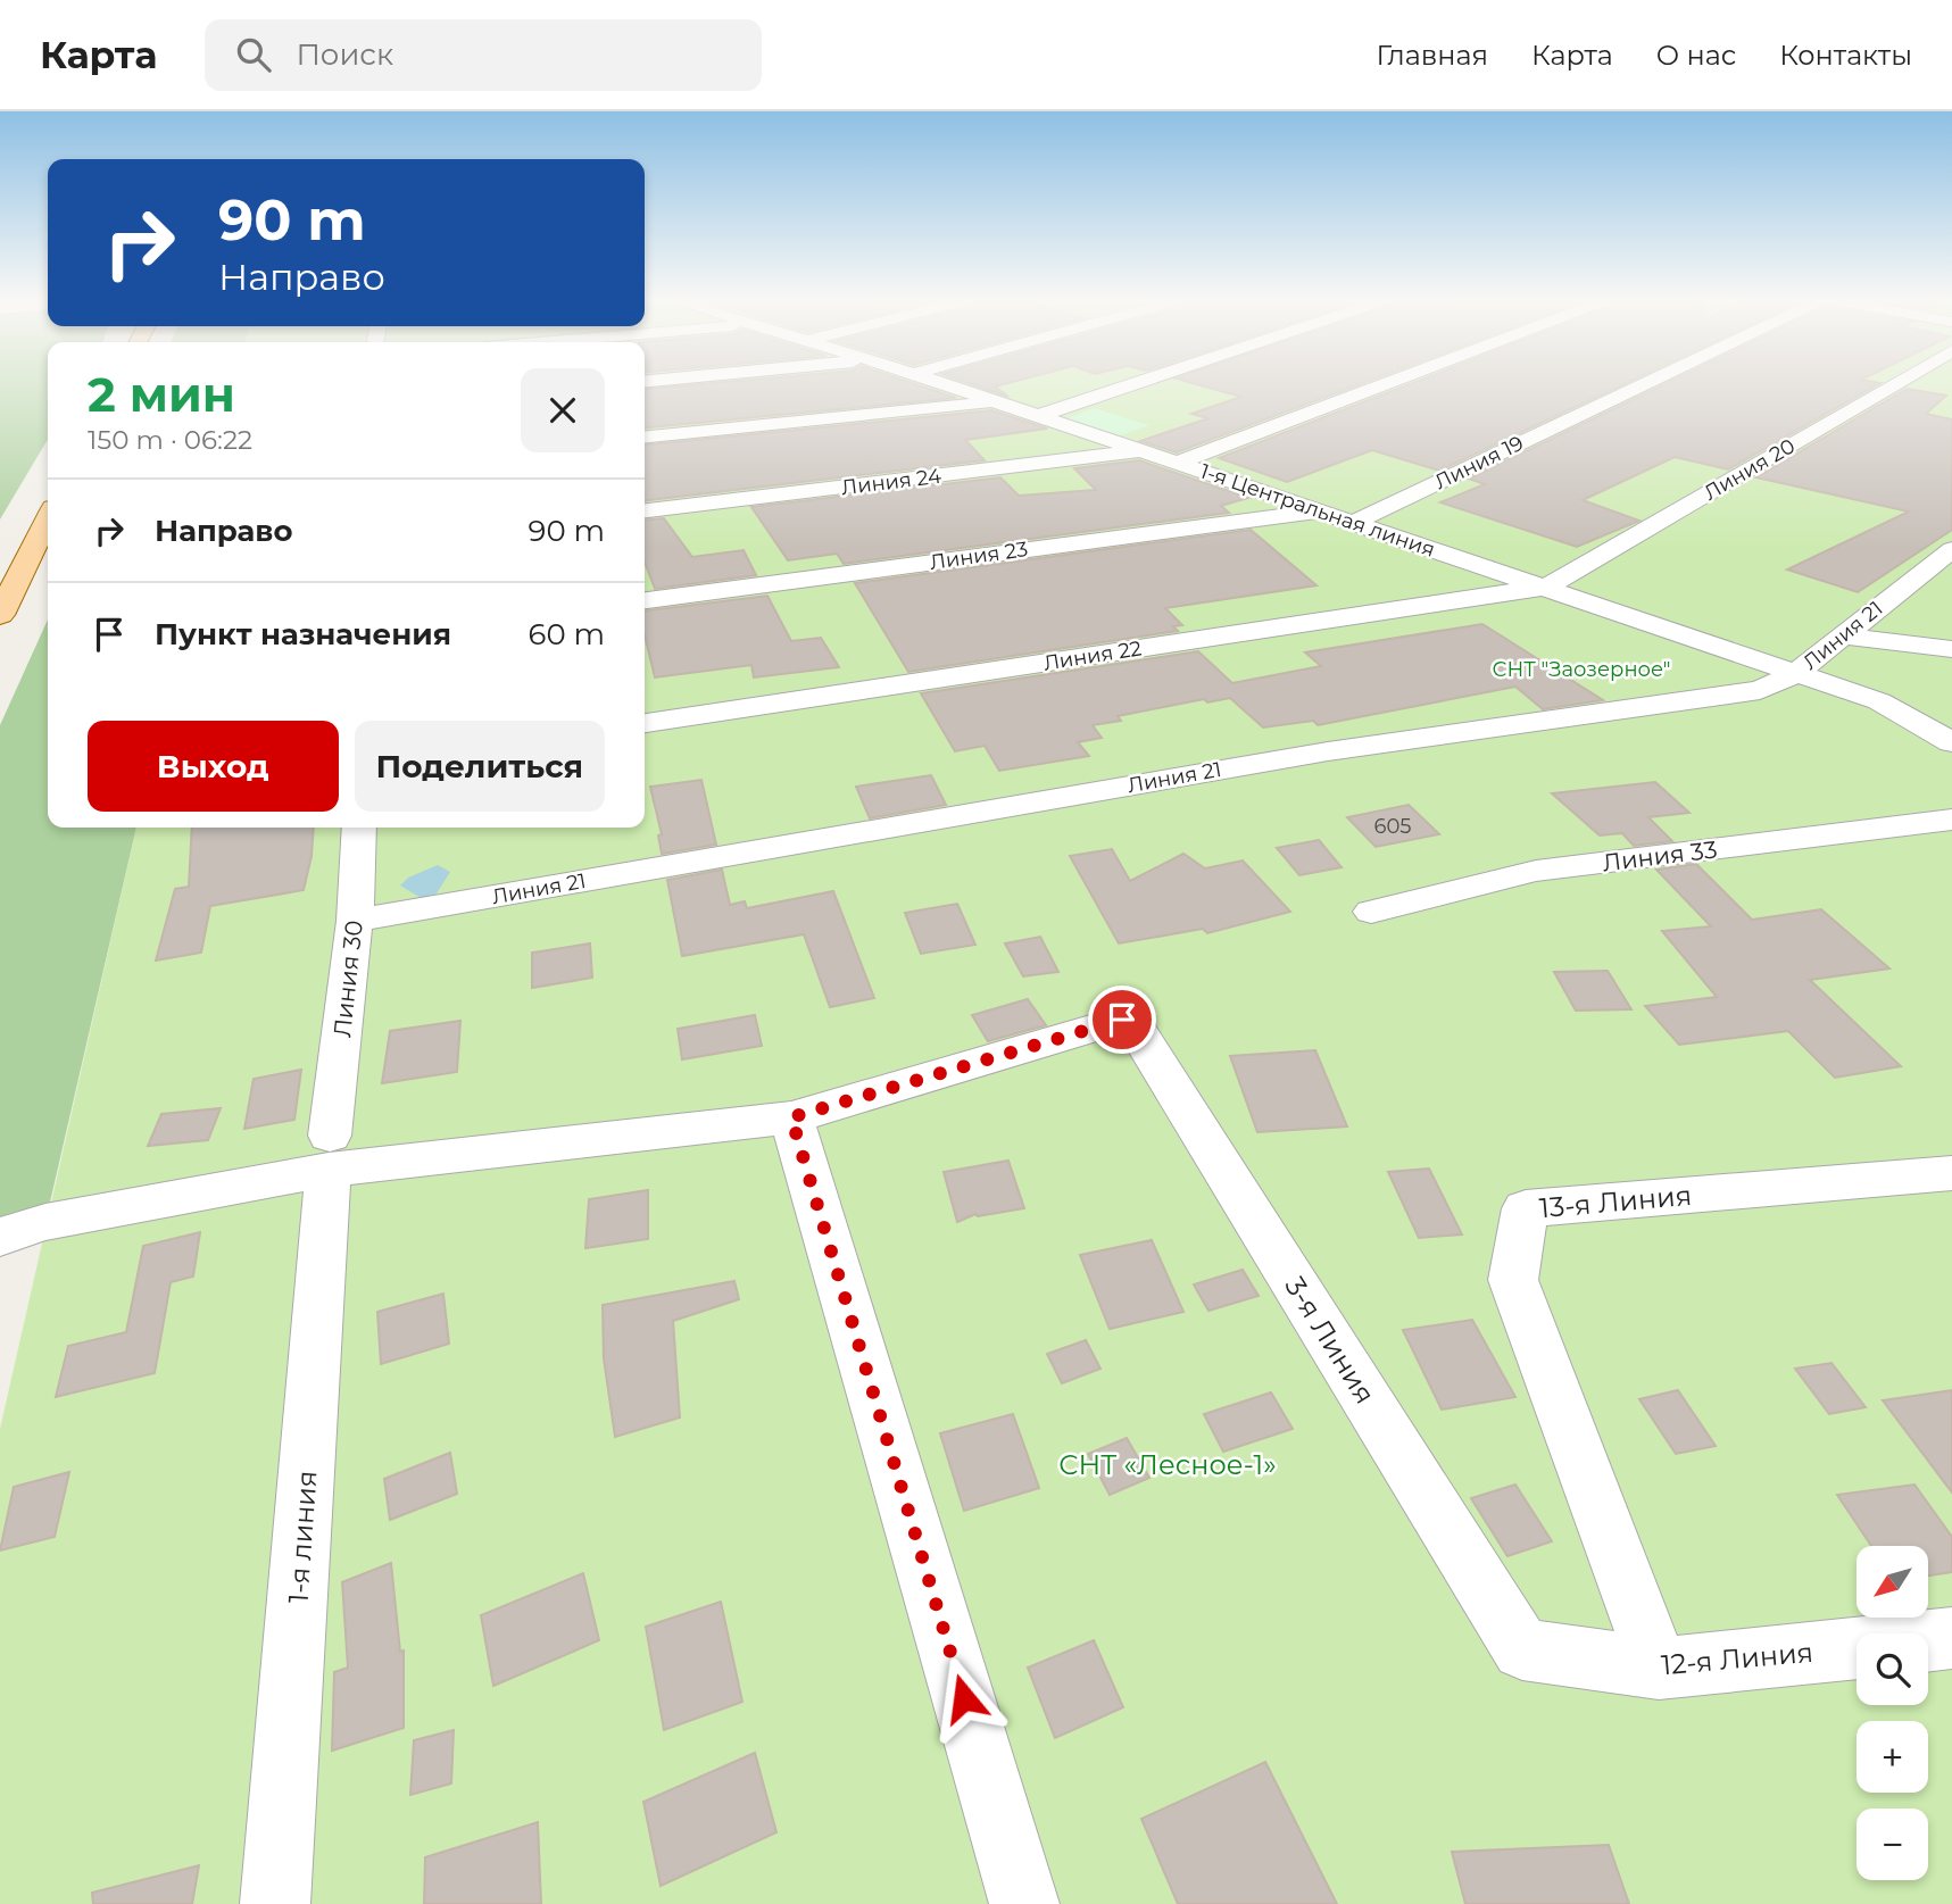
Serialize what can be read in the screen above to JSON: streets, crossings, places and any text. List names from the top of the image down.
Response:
{
  "streets": {
    "street": [
      "Линия 19",
      "Линия 20",
      "Линия 24",
      "1-я Центральная линия",
      "Линия 23",
      "Линия 21",
      "Линия 22",
      "Линия 33",
      "Линия 30",
      "13-я Линия",
      "3-я Линия",
      "1-я линия",
      "12-я Линия"
    ]
  },
  "crossings": [
    ["Линия 19", "1-я Центральная линия"],
    ["Линия 20", "1-я Центральная линия"],
    ["Линия 20", "Линия 22"],
    ["Линия 24", "1-я Центральная линия"],
    ["1-я Центральная линия", "Линия 23"],
    ["1-я Центральная линия", "Линия 21"],
    ["1-я Центральная линия", "Линия 22"],
    ["Линия 21", "Линия 30"],
    ["Линия 30", "1-я линия"],
    ["13-я Линия", "12-я Линия"],
    ["3-я Линия", "12-я Линия"]
  ],
  "parks": ["СНТ \"Заозерное\"", "СНТ «Лесное-1»"],
  "house_numbers": ["605"],
  "north": "bottom left",
  "page": {
    "header": "Карта",
    "search": "Поиск",
    "nav": [
      "Главная",
      "Карта",
      "О нас",
      "Контакты"
    ],
    "turn": ["90 m", "Направо"],
    "heading": ["2 мин", "150 m · 06:22"],
    "list": [
      {
        "name": "Направо",
        "value": "90 m"
      },
      {
        "name": "Пункт назначения",
        "value": "60 m"
      }
    ],
    "buttons": ["Выход", "Поделиться"],
    "map_buttons": ["+", "−"]
  }
}
